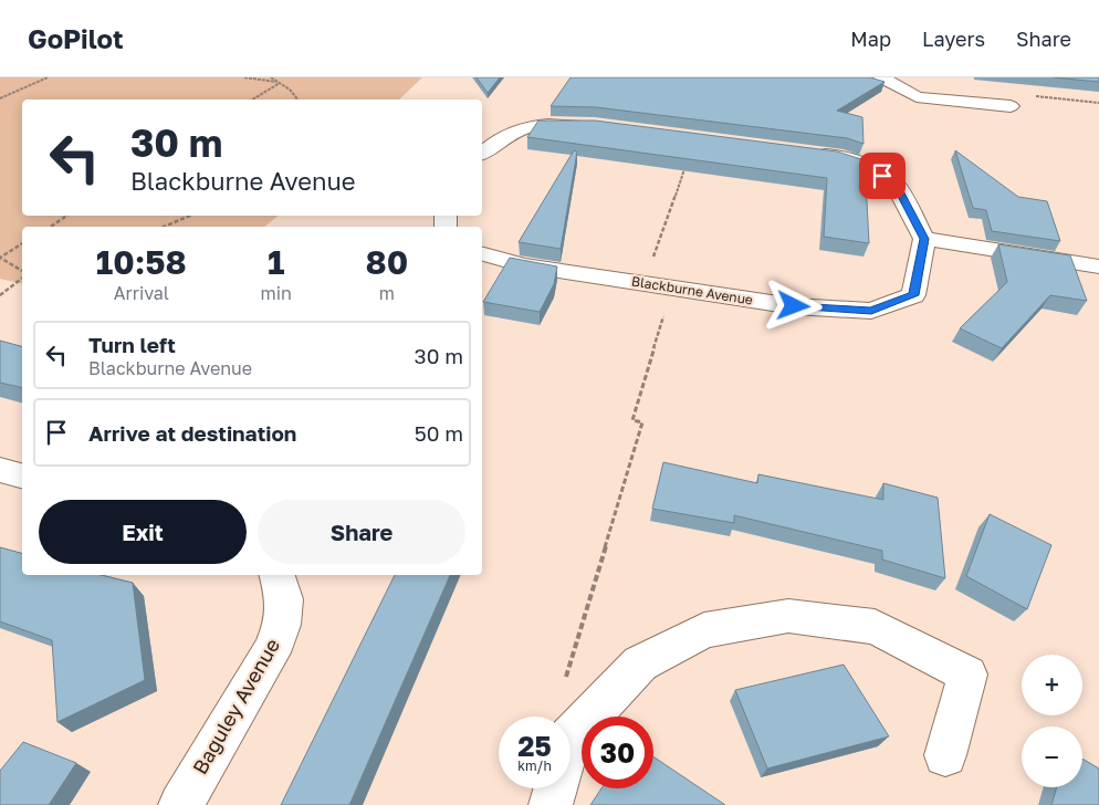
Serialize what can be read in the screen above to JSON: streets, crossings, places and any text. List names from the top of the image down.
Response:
{
  "streets": {
    "street": ["Blackburne Avenue", "Baguley Avenue"]
  },
  "page": {
    "header": "GoPilot",
    "nav": ["Map", "Layers", "Share"],
    "turn": ["30 m", "Blackburne Avenue"],
    "eta": [
      "10:58",
      "Arrival",
      "1",
      "min",
      "80",
      "m"
    ],
    "list": [
      {
        "name": "Turn left",
        "note": "Blackburne Avenue",
        "value": "30 m"
      },
      {
        "name": "Arrive at destination",
        "value": "50 m"
      }
    ],
    "buttons": ["Exit", "Share"],
    "map_buttons": ["+", "−"],
    "speed": "25 km/h",
    "limit": "30"
  }
}
